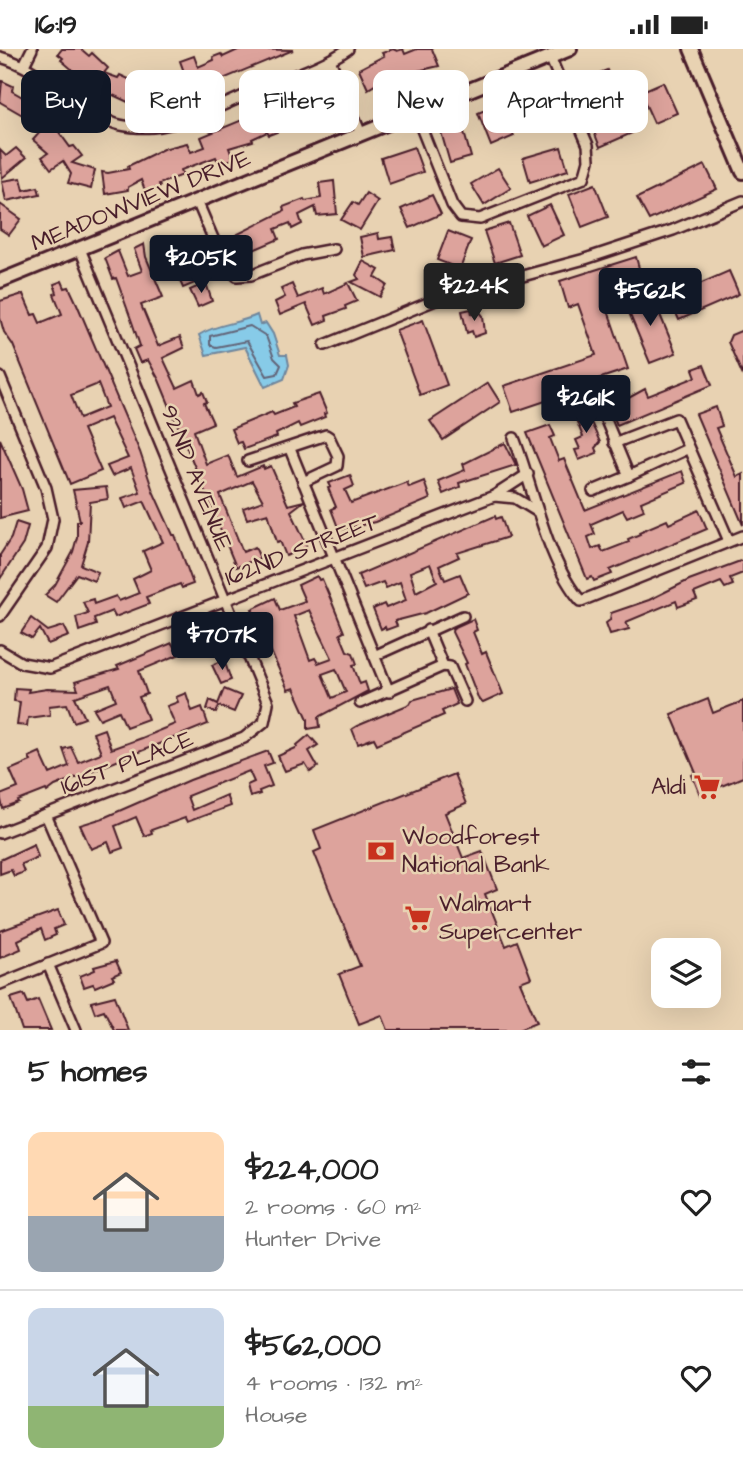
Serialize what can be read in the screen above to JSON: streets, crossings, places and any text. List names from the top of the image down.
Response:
{
  "streets": {
    "street": [
      "MEADOWVIEW DRIVE",
      "92ND AVENUE",
      "162ND STREET",
      "161ST PLACE"
    ]
  },
  "crossings": [
    ["MEADOWVIEW DRIVE", "92ND AVENUE"],
    ["92ND AVENUE", "162ND STREET"],
    ["92ND AVENUE", "161ST PLACE"]
  ],
  "places": {
    "supermarket": ["Aldi", "Walmart Supercenter"],
    "bank": ["Woodforest National Bank"]
  },
  "page": {
    "status": "16:19",
    "chip": [
      "Buy",
      "Rent",
      "Filters",
      "New",
      "Apartment"
    ],
    "price": [
      "$205K",
      "$224K",
      "$562K",
      "$261K",
      "$707K"
    ],
    "heading": "5 homes",
    "list": [
      {
        "name": "$224,000",
        "note": "2 rooms · 60 m² · Hunter Drive"
      },
      {
        "name": "$562,000",
        "note": "4 rooms · 132 m² · House"
      }
    ]
  }
}
